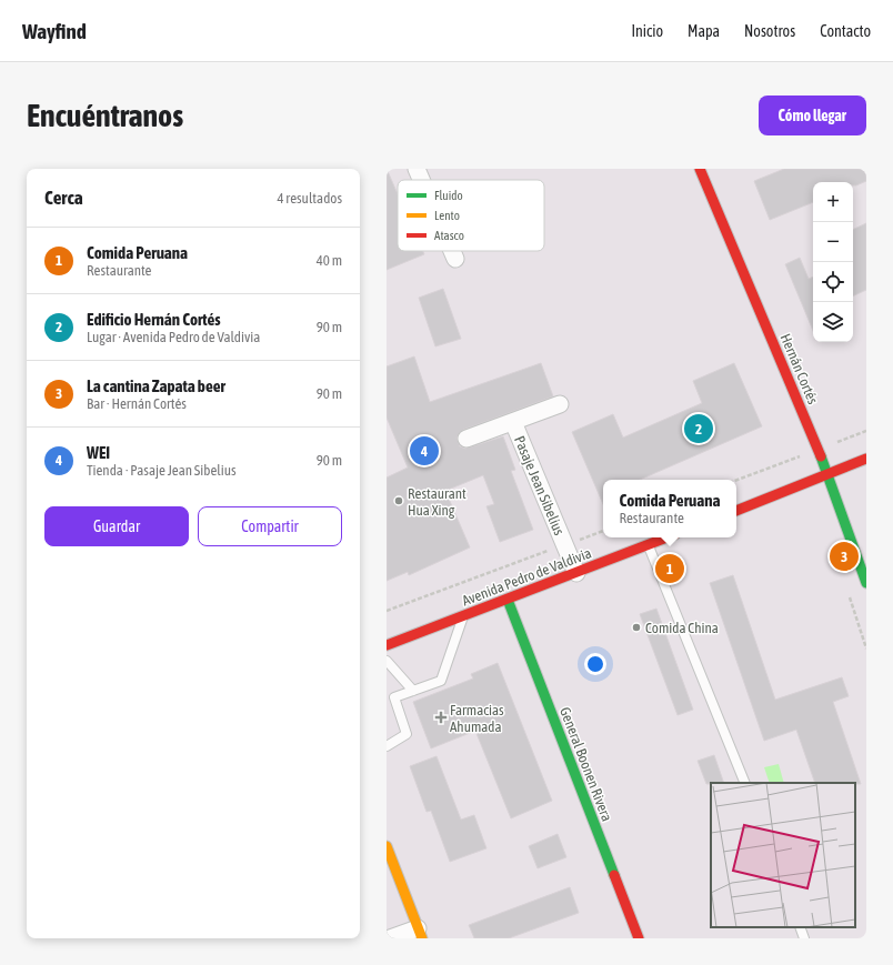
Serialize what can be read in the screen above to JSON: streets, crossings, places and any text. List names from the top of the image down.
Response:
{
  "streets": {
    "street": [
      "Hernán Cortés",
      "Pasaje Jean Sibelius",
      "Avenida Pedro de Valdivia",
      "General Boonen Rivera"
    ]
  },
  "crossings": [
    ["Pasaje Jean Sibelius", "Avenida Pedro de Valdivia"],
    ["Avenida Pedro de Valdivia", "General Boonen Rivera"]
  ],
  "places": {
    "other": ["Restaurant Hua Xing", "Comida China"],
    "health": ["Farmacias Ahumada"]
  },
  "legend": ["Fluido", "Lento", "Atasco"],
  "page": {
    "header": "Wayfind",
    "nav": [
      "Inicio",
      "Mapa",
      "Nosotros",
      "Contacto"
    ],
    "buttons": [
      "Cómo llegar",
      ["Guardar", "Compartir"]
    ],
    "title": "Encuéntranos",
    "heading": ["Cerca", "4 resultados"],
    "map_buttons": ["+", "−"],
    "list": [
      {
        "mark": "1",
        "name": "Comida Peruana",
        "note": "Restaurante",
        "value": "40 m"
      },
      {
        "mark": "2",
        "name": "Edificio Hernán Cortés",
        "note": "Lugar · Avenida Pedro de Valdivia",
        "value": "90 m"
      },
      {
        "mark": "3",
        "name": "La cantina Zapata beer",
        "note": "Bar · Hernán Cortés",
        "value": "90 m"
      },
      {
        "mark": "4",
        "name": "WEI",
        "note": "Tienda · Pasaje Jean Sibelius",
        "value": "90 m"
      }
    ],
    "pins": [
      "2",
      "4",
      "3",
      "1"
    ],
    "popup": ["Comida Peruana", "Restaurante"]
  }
}
